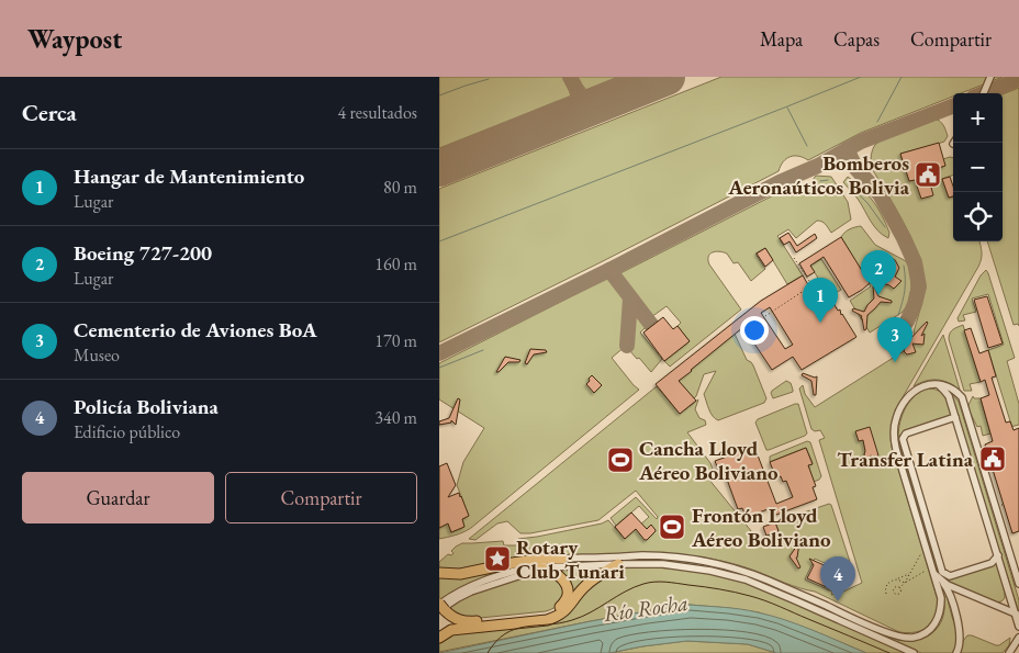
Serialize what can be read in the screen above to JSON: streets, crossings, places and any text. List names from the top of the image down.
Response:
{
  "water": ["Río Rocha"],
  "places": {
    "public building": ["Bomberos Aeronaúticos Bolivia", "Transfer Latina"],
    "sports": ["Cancha Lloyd Aéreo Boliviano", "Frontón Lloyd Aéreo Boliviano"],
    "place": ["Rotary Club Tunari"]
  },
  "page": {
    "header": "Waypost",
    "nav": ["Mapa", "Capas", "Compartir"],
    "heading": ["Cerca", "4 resultados"],
    "map_buttons": ["+", "−"],
    "list": [
      {
        "mark": "1",
        "name": "Hangar de Mantenimiento",
        "note": "Lugar",
        "value": "80 m"
      },
      {
        "mark": "2",
        "name": "Boeing 727-200",
        "note": "Lugar",
        "value": "160 m"
      },
      {
        "mark": "3",
        "name": "Cementerio de Aviones BoA",
        "note": "Museo",
        "value": "170 m"
      },
      {
        "mark": "4",
        "name": "Policía Boliviana",
        "note": "Edificio público",
        "value": "340 m"
      }
    ],
    "pins": [
      "2",
      "1",
      "3",
      "4"
    ],
    "buttons": ["Guardar", "Compartir"]
  }
}
